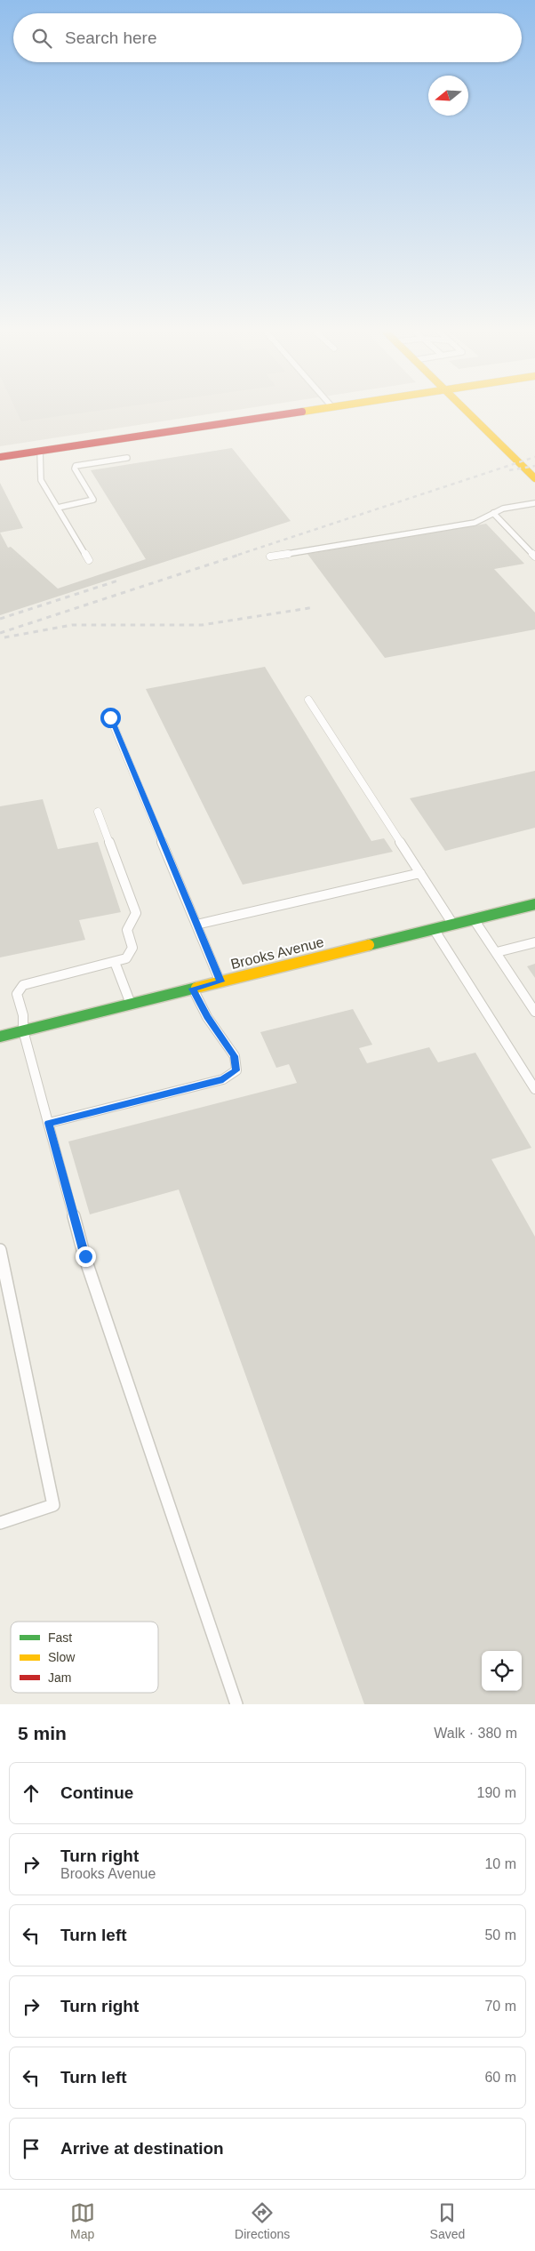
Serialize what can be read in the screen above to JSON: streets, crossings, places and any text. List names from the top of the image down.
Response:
{
  "streets": {
    "street": ["Brooks Avenue"]
  },
  "legend": ["Fast", "Slow", "Jam"],
  "north": "left",
  "page": {
    "search": "Search here",
    "heading": ["5 min", "Walk · 380 m"],
    "list": [
      ["Continue", "190 m"],
      ["Turn right", "Brooks Avenue", "10 m"],
      ["Turn left", "50 m"],
      ["Turn right", "70 m"],
      ["Turn left", "60 m"],
      "Arrive at destination"
    ],
    "nav": ["Map", "Directions", "Saved"]
  }
}
